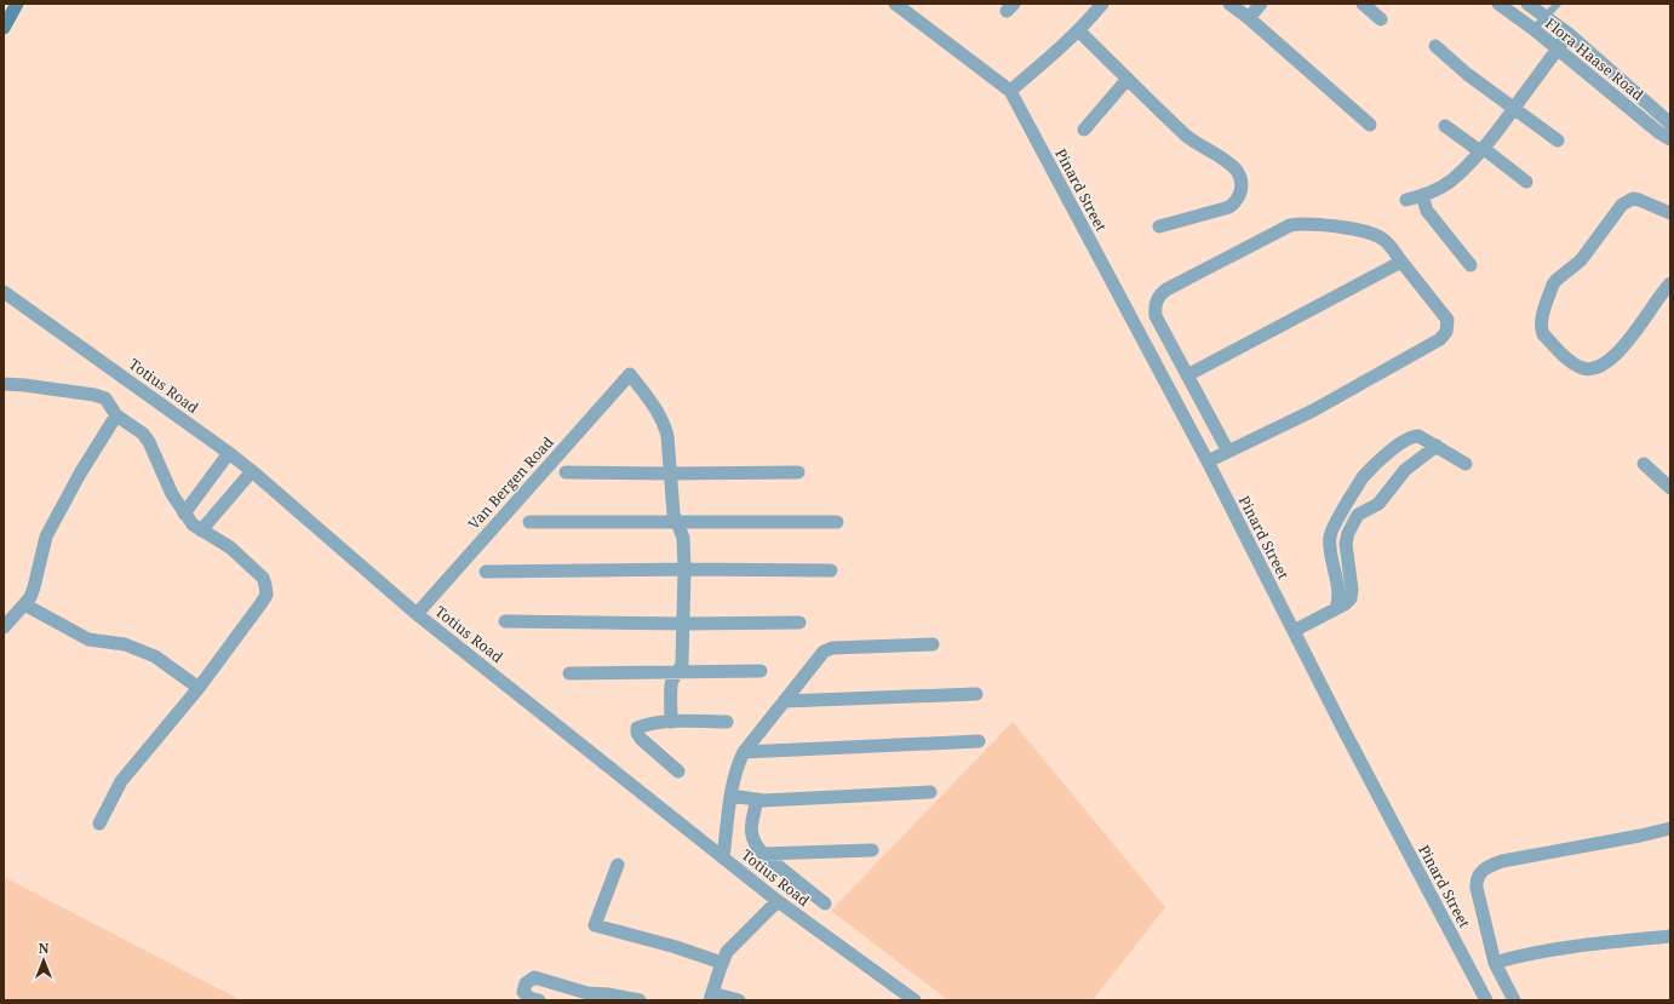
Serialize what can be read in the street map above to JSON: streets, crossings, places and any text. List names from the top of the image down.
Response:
{
  "streets": {
    "street": [
      "Flora Haase Road",
      "Pinard Street",
      "Totius Road",
      "Van Bergen Road"
    ]
  },
  "crossings": [
    ["Totius Road", "Van Bergen Road"]
  ],
  "north": "top"
}
